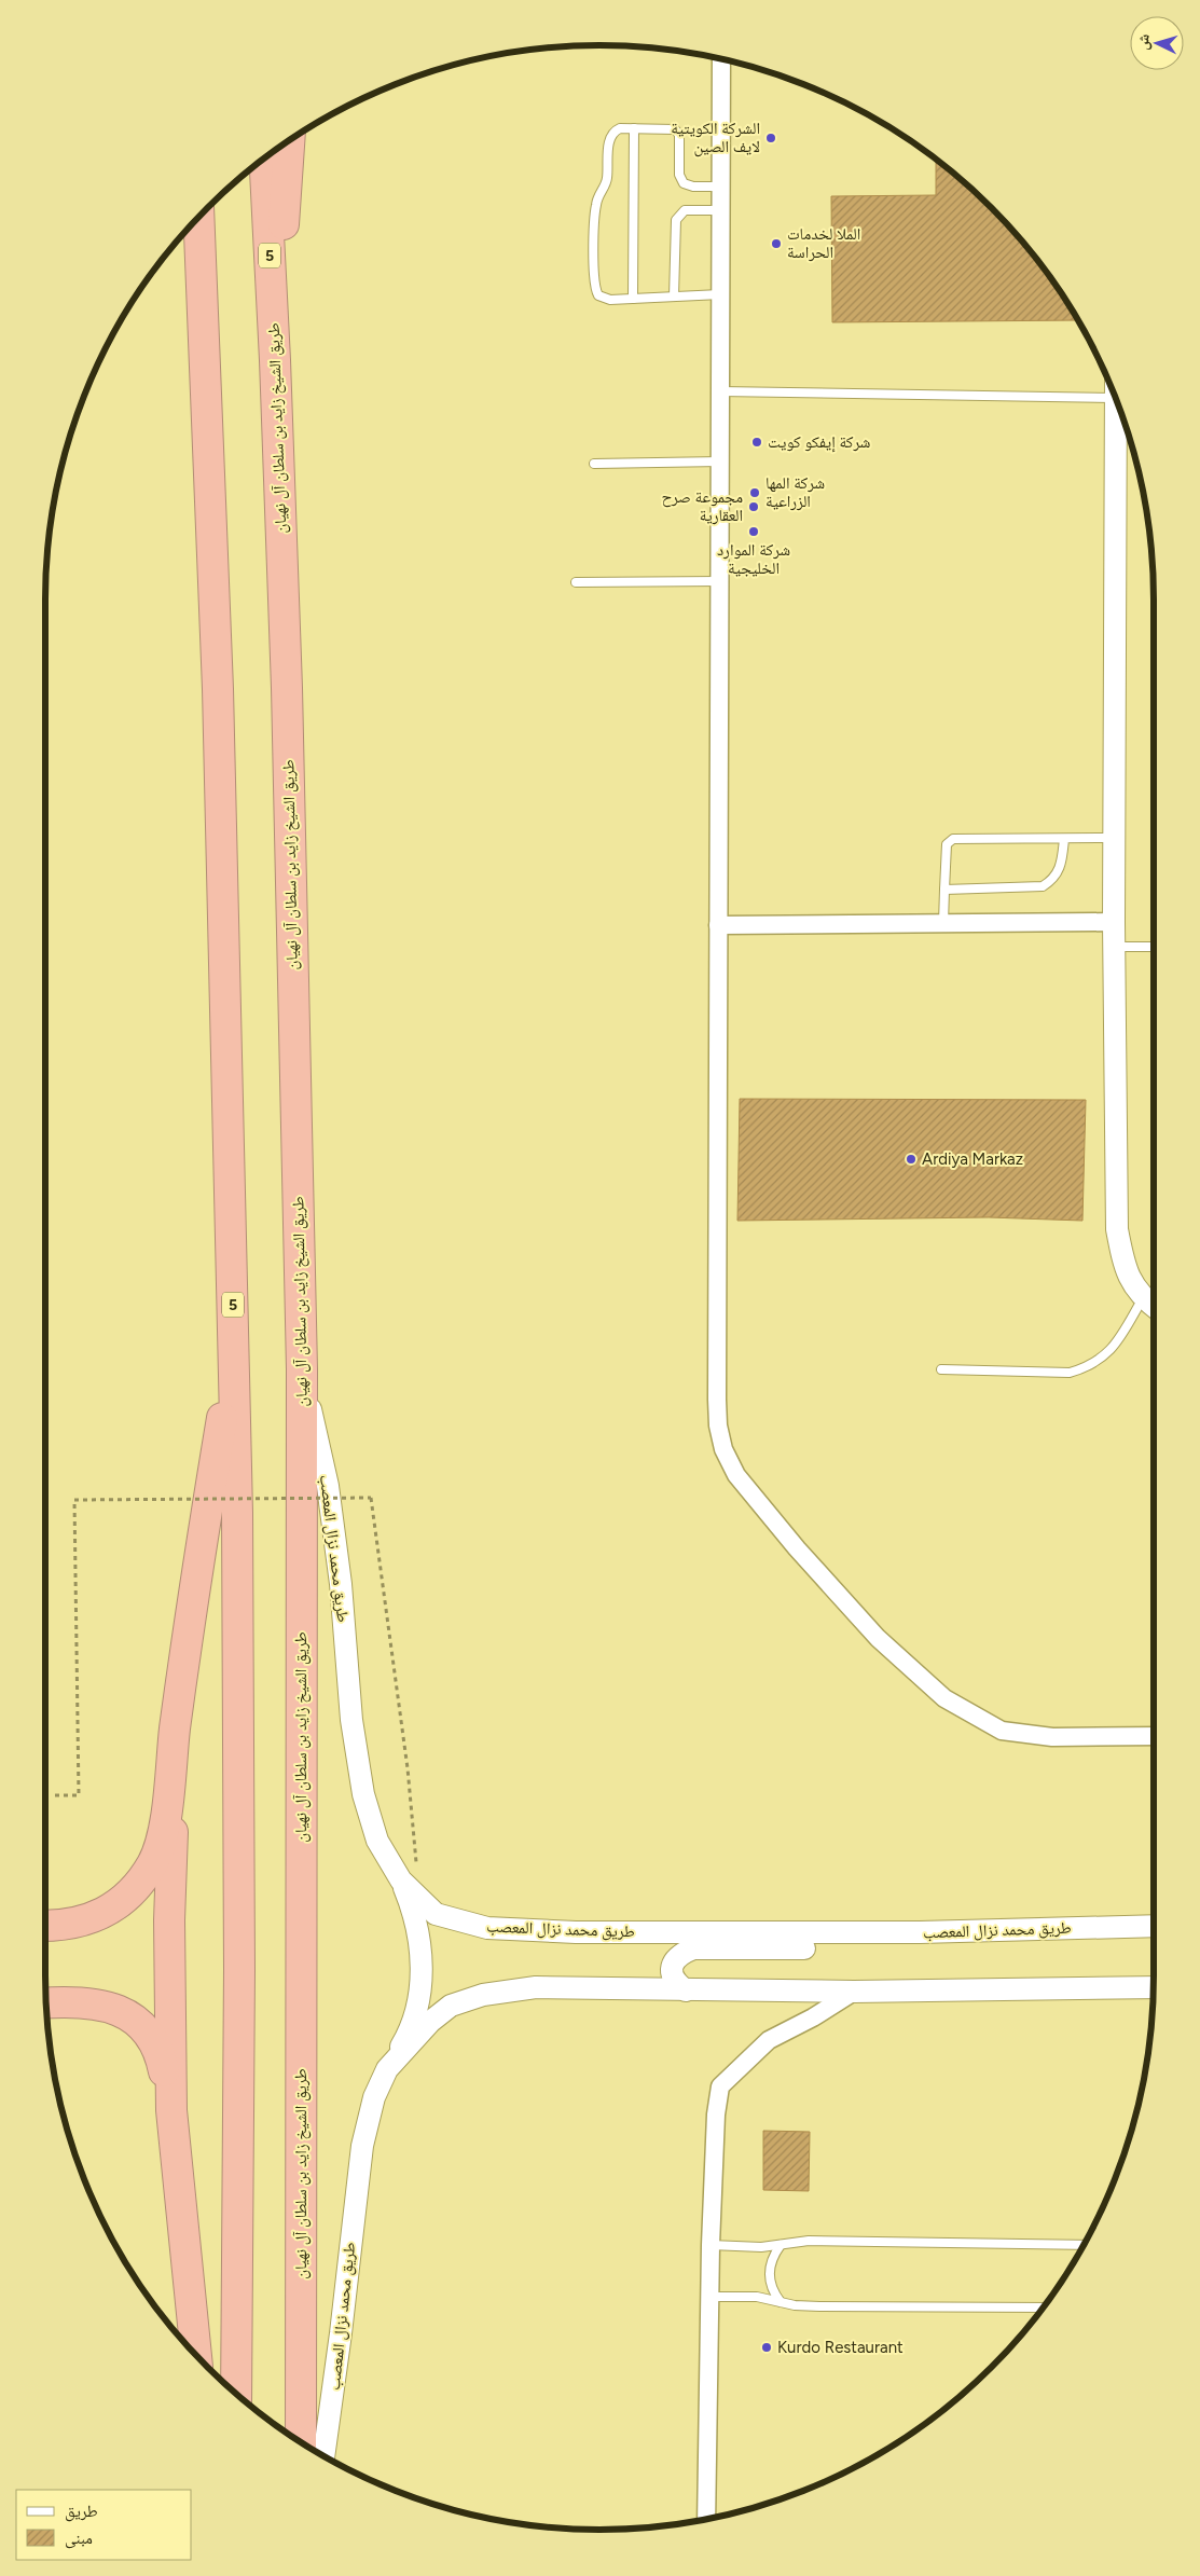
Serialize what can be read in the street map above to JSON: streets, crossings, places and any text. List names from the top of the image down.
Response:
{
  "streets": {
    "highway": ["5", "طريق الشيخ زايد بن سلطان آل نهيان"],
    "street": ["طريق محمد نزال المعصب"]
  },
  "crossings": [
    ["طريق الشيخ زايد بن سلطان آل نهيان", "طريق محمد نزال المعصب"]
  ],
  "places": [
    "الشركة الكويتية لايف الصين",
    "الملا لخدمات الحراسة",
    "شركة إيفكو كويت",
    "شركة المها الزراعية",
    "مجموعة صرح العقارية",
    "شركة الموارد الخليجية",
    "Ardiya Markaz",
    "Kurdo Restaurant"
  ],
  "legend": ["طريق", "مبنى"],
  "north": "left"
}
